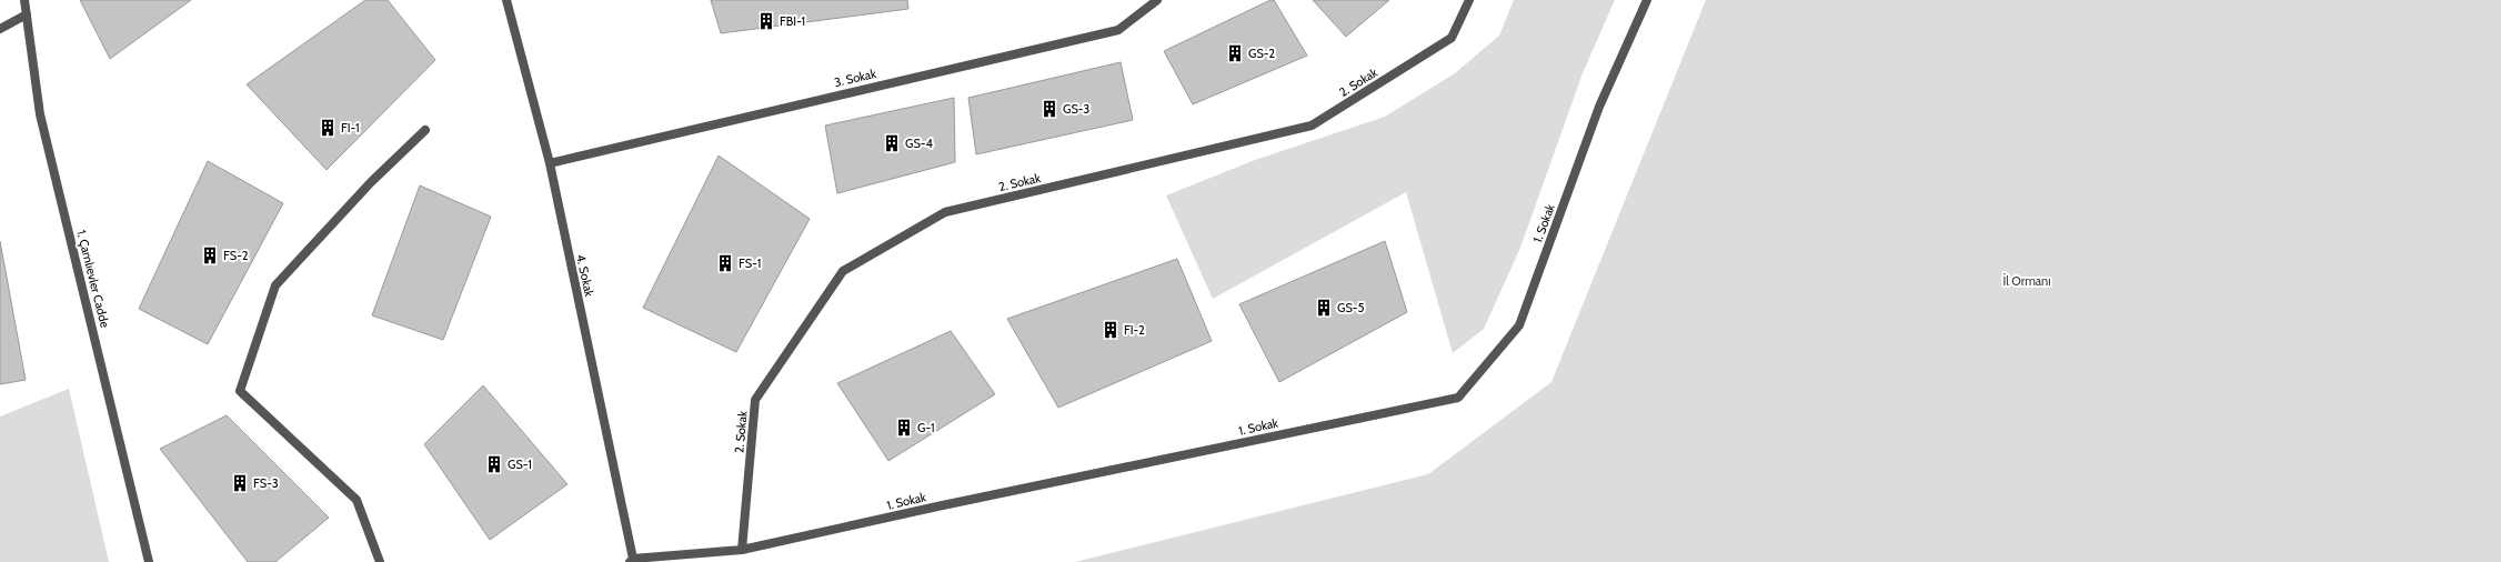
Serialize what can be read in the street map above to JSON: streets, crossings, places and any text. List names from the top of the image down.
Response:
{
  "streets": {
    "street": [
      "3. Sokak",
      "2. Sokak",
      "1. Sokak",
      "4. Sokak",
      "1. Çamlıevler Cadde"
    ]
  },
  "crossings": [
    ["3. Sokak", "4. Sokak"],
    ["2. Sokak", "1. Sokak"],
    ["1. Sokak", "4. Sokak"]
  ],
  "parks": ["İl Ormanı"],
  "places": {
    "building": [
      "FBI-1",
      "GS-2",
      "GS-3",
      "FI-1",
      "GS-4",
      "FS-2",
      "FS-1",
      "GS-5",
      "FI-2",
      "G-1",
      "GS-1",
      "FS-3"
    ]
  }
}
